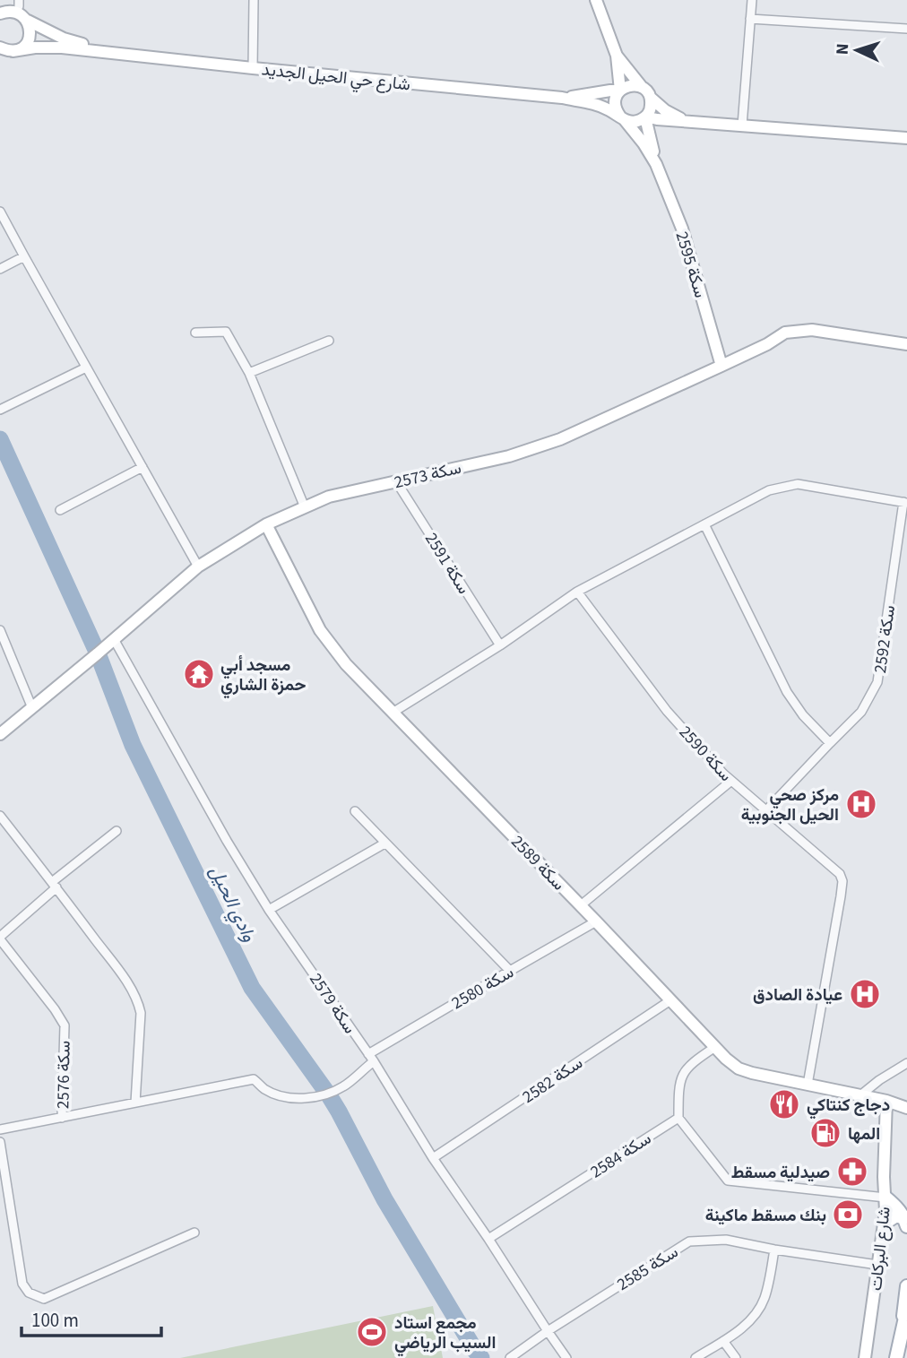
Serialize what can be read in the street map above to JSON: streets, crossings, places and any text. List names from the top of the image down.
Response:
{
  "streets": {
    "street": [
      "شارع حي الحيل الجديد",
      "سكة 2595",
      "سكة 2573",
      "سكة 2591",
      "سكة 2592",
      "سكة 2590",
      "سكة 2589",
      "سكة 2580",
      "سكة 2579",
      "سكة 2576",
      "سكة 2582",
      "سكة 2584",
      "شارع البركات",
      "سكة 2585"
    ]
  },
  "crossings": [
    ["شارع حي الحيل الجديد", "سكة 2595"],
    ["سكة 2595", "سكة 2573"],
    ["سكة 2573", "سكة 2591"],
    ["سكة 2573", "سكة 2589"],
    ["سكة 2573", "سكة 2579"],
    ["سكة 2592", "سكة 2590"],
    ["سكة 2590", "سكة 2589"],
    ["سكة 2589", "سكة 2580"],
    ["سكة 2589", "سكة 2582"],
    ["سكة 2589", "شارع البركات"],
    ["سكة 2580", "سكة 2579"],
    ["سكة 2580", "سكة 2576"],
    ["سكة 2579", "سكة 2582"],
    ["سكة 2579", "سكة 2584"],
    ["سكة 2579", "سكة 2585"],
    ["شارع البركات", "سكة 2585"]
  ],
  "water": ["وادي الحيل"],
  "places": {
    "temple": ["مسجد أبي حمزة الشاري"],
    "hospital": ["مركز صحي الحيل الجنوبية", "عيادة الصادق"],
    "restaurant": ["دجاج كنتاكي"],
    "fuel station": ["المها"],
    "pharmacy": ["صيدلية مسقط"],
    "bank": ["بنك مسقط ماكينة"],
    "sports": ["مجمع استاد السيب الرياضي"]
  },
  "scale_bar": "100 m",
  "north": "left"
}
